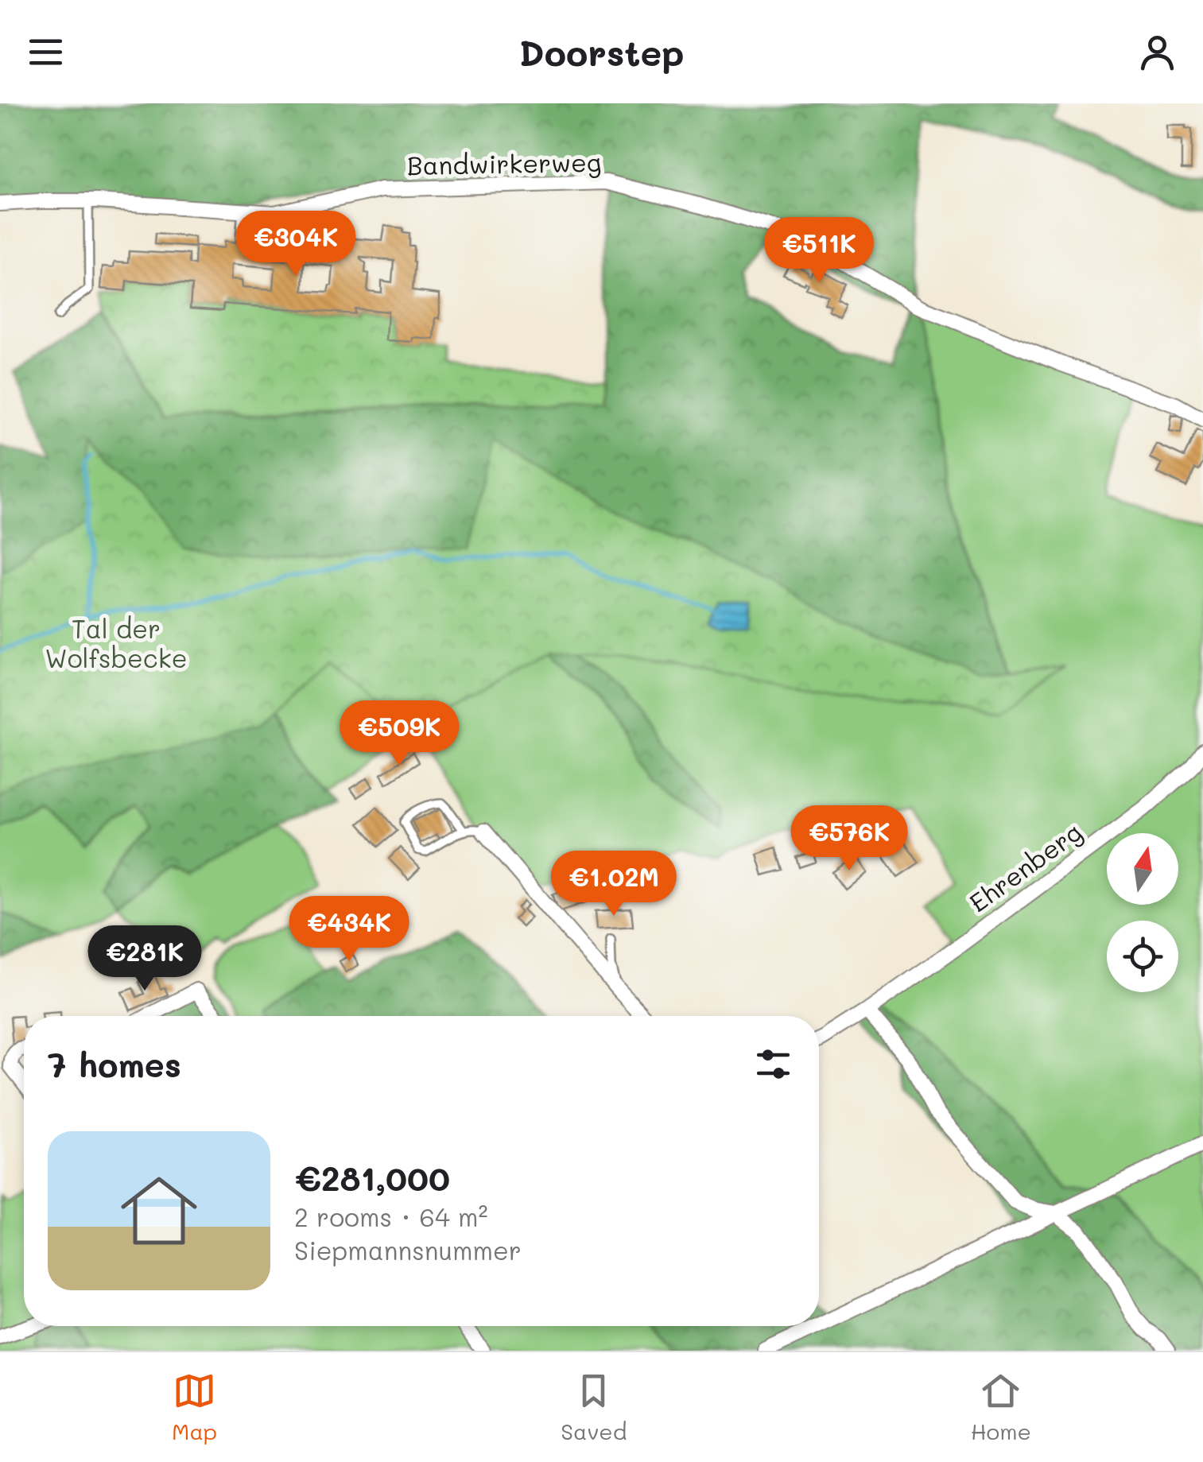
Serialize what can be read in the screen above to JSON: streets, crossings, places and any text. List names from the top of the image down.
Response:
{
  "streets": {
    "street": ["Bandwirkerweg", "Ehrenberg"]
  },
  "parks": ["Tal der Wolfsbecke"],
  "north": "top",
  "page": {
    "header": "Doorstep",
    "price": [
      "€304K",
      "€511K",
      "€509K",
      "€576K",
      "€1.02M",
      "€434K",
      "€281K"
    ],
    "heading": "7 homes",
    "list": [
      {
        "name": "€281,000",
        "note": "2 rooms · 64 m² · Siepmannsnummer"
      }
    ],
    "tabs": ["Map", "Saved", "Home"]
  }
}
